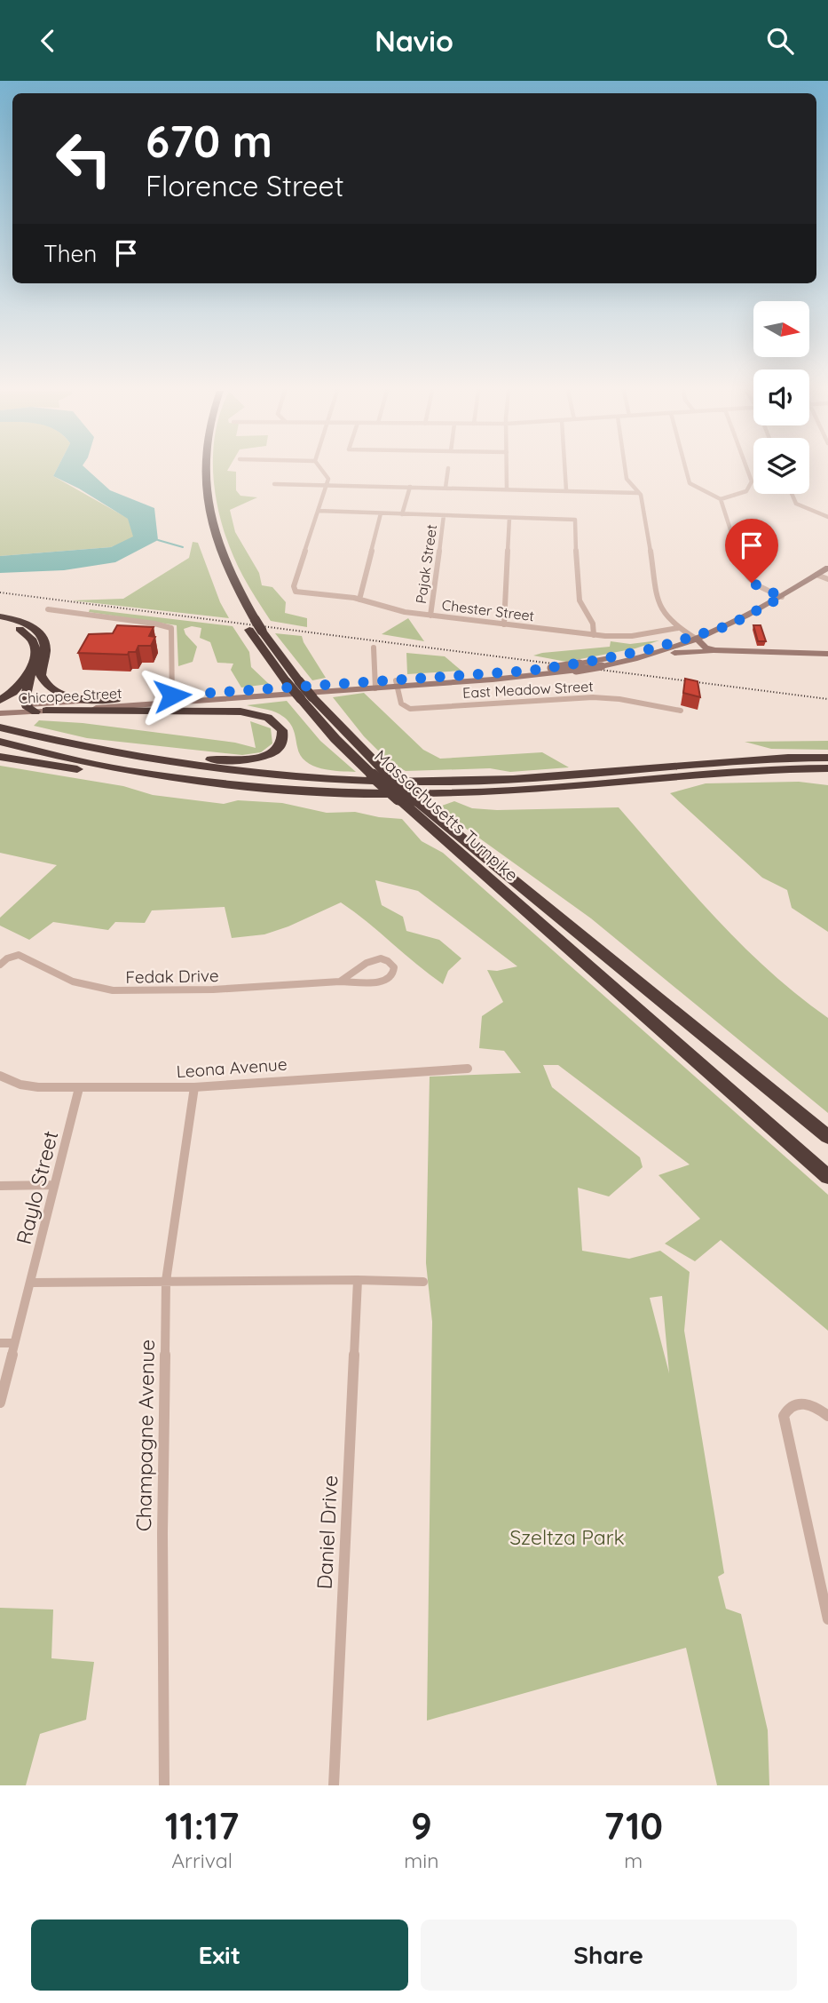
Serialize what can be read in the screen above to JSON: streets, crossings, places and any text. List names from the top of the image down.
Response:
{
  "streets": {
    "highway": ["Massachusetts Turnpike"],
    "main road": ["Chicopee Street"],
    "street": [
      "Pajak Street",
      "Chester Street",
      "East Meadow Street",
      "Fedak Drive",
      "Leona Avenue",
      "Raylo Street",
      "Champagne Avenue",
      "Daniel Drive"
    ]
  },
  "crossings": [
    ["Pajak Street", "Chester Street"],
    ["East Meadow Street", "Chicopee Street"],
    ["Leona Avenue", "Raylo Street"],
    ["Leona Avenue", "Champagne Avenue"]
  ],
  "parks": ["Szeltza Park"],
  "north": "right",
  "page": {
    "header": "Navio",
    "turn": ["670 m", "Florence Street"],
    "then": "Then",
    "eta": [
      "11:17",
      "Arrival",
      "9",
      "min",
      "710",
      "m"
    ],
    "buttons": ["Exit", "Share"]
  }
}
